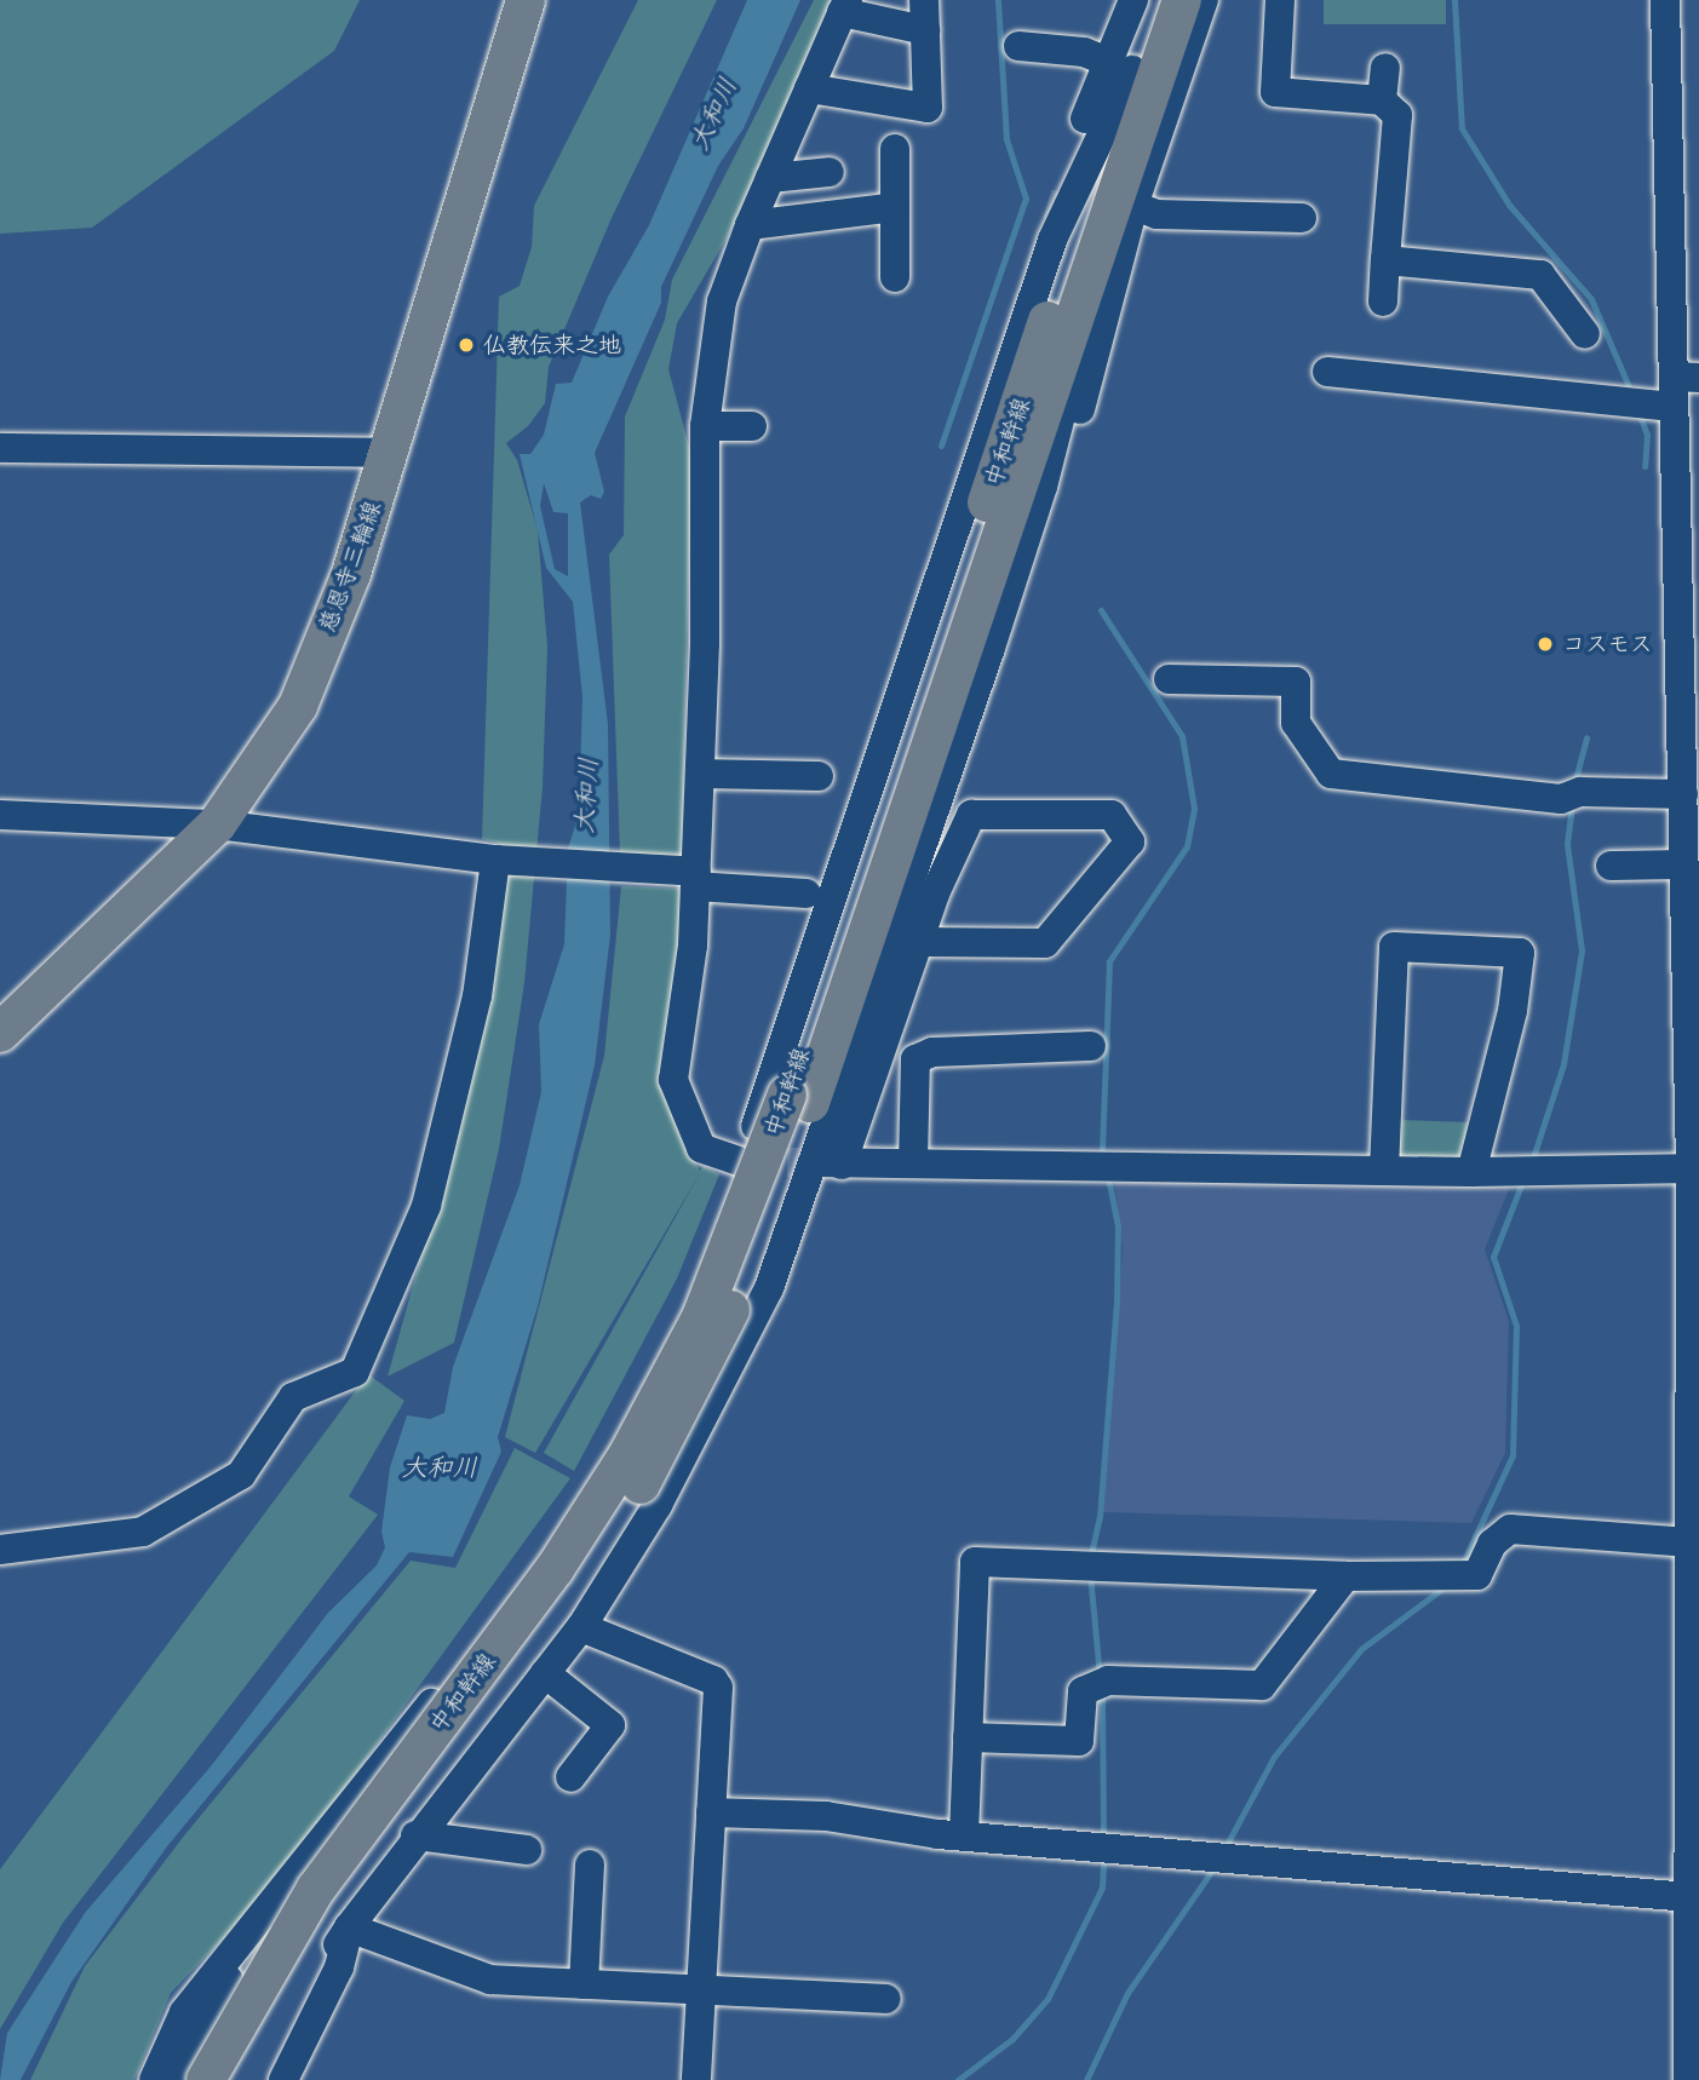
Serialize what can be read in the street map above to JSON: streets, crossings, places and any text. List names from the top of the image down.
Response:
{
  "streets": {
    "main road": ["中和幹線", "慈恩寺三輪線"]
  },
  "water": ["大和川"],
  "places": ["仏教伝来之地", "コスモス"]
}
